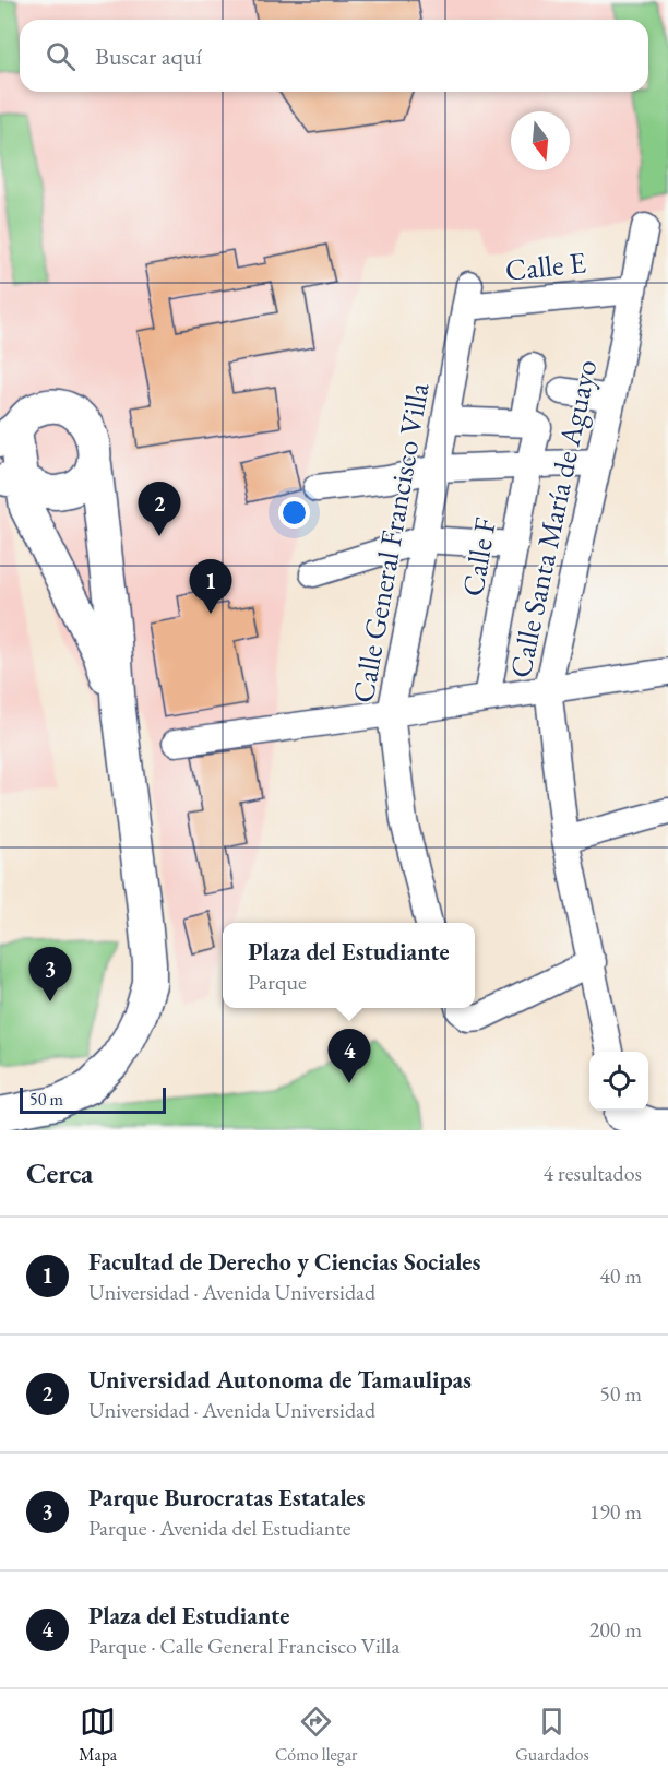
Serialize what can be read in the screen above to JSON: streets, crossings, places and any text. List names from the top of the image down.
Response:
{
  "streets": {
    "street": [
      "Calle E",
      "Calle Santa María de Aguayo",
      "Calle General Francisco Villa",
      "Calle F"
    ]
  },
  "crossings": [
    ["Calle E", "Calle Santa María de Aguayo"],
    ["Calle E", "Calle General Francisco Villa"]
  ],
  "scale_bar": "50 m",
  "north": "bottom",
  "page": {
    "search": "Buscar aquí",
    "pins": [
      "2",
      "1",
      "3",
      "4"
    ],
    "popup": ["Plaza del Estudiante", "Parque"],
    "scale": "50 m",
    "heading": ["Cerca", "4 resultados"],
    "list": [
      {
        "mark": "1",
        "name": "Facultad de Derecho y Ciencias Sociales",
        "note": "Universidad · Avenida Universidad",
        "value": "40 m"
      },
      {
        "mark": "2",
        "name": "Universidad Autonoma de Tamaulipas",
        "note": "Universidad · Avenida Universidad",
        "value": "50 m"
      },
      {
        "mark": "3",
        "name": "Parque Burocratas Estatales",
        "note": "Parque · Avenida del Estudiante",
        "value": "190 m"
      },
      {
        "mark": "4",
        "name": "Plaza del Estudiante",
        "note": "Parque · Calle General Francisco Villa",
        "value": "200 m"
      }
    ],
    "nav": ["Mapa", "Cómo llegar", "Guardados"]
  }
}
